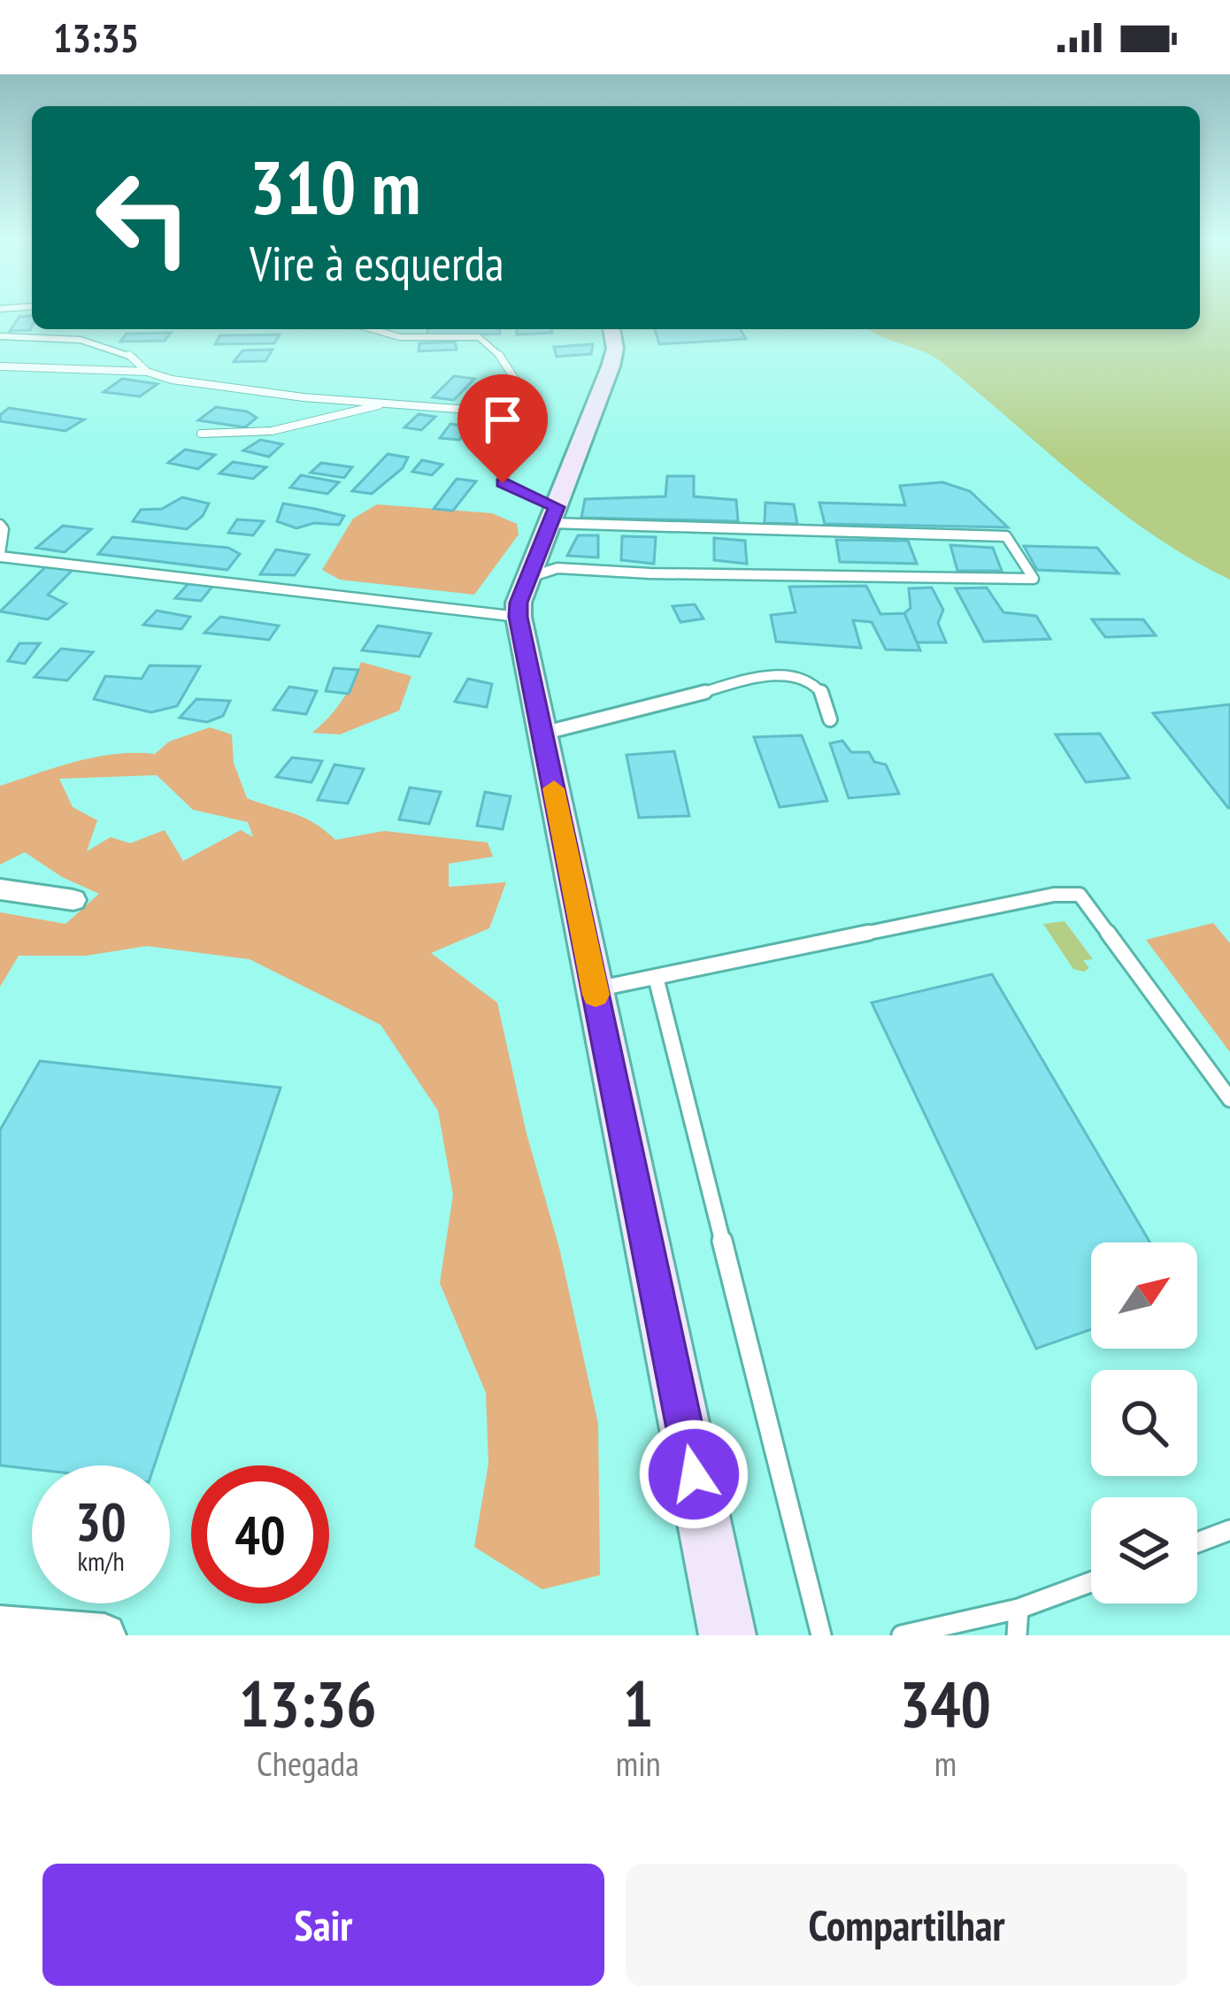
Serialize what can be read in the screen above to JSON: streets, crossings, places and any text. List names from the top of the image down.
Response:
{
  "north": "top right",
  "page": {
    "status": "13:35",
    "turn": ["310 m", "Vire à esquerda"],
    "speed": "30 km/h",
    "limit": "40",
    "eta": [
      "13:36",
      "Chegada",
      "1",
      "min",
      "340",
      "m"
    ],
    "buttons": ["Sair", "Compartilhar"]
  }
}
